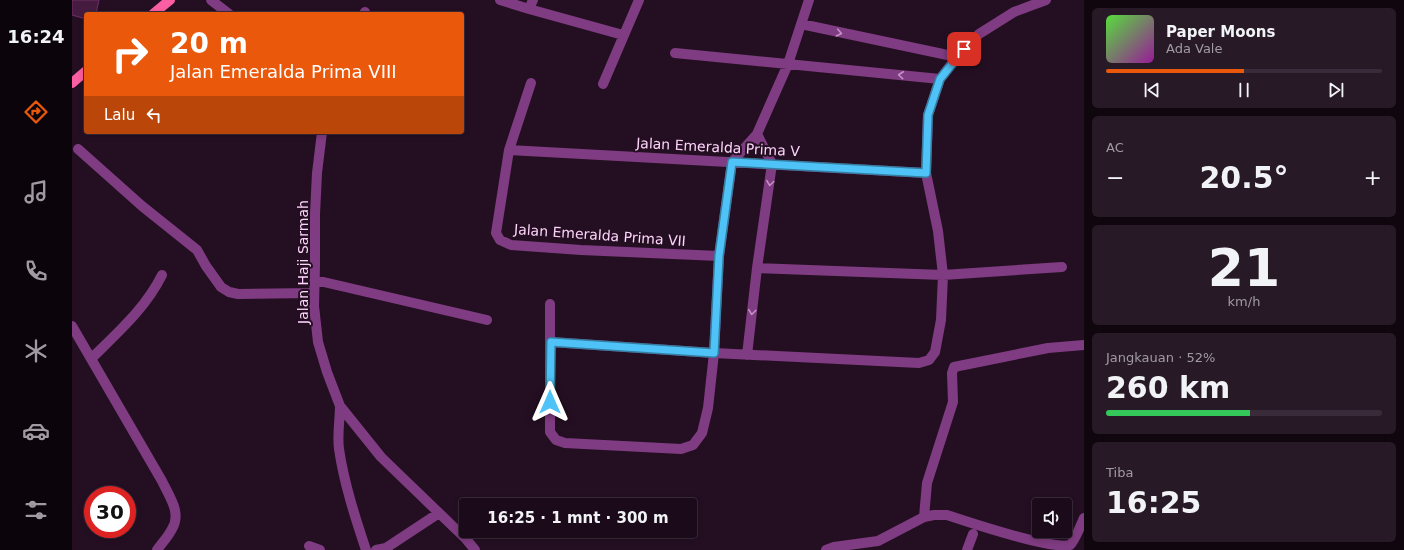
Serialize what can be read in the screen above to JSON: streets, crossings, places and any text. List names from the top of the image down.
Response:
{
  "streets": {
    "street": ["Jalan Emeralda Prima V", "Jalan Emeralda Prima VII", "Jalan Haji Sarmah"]
  },
  "crossings": [
    ["Jalan Emeralda Prima V", "Jalan Emeralda Prima VII"]
  ],
  "page": {
    "tabs": "16:24",
    "turn": ["20 m", "Jalan Emeralda Prima VIII"],
    "song": ["Paper Moons", "Ada Vale"],
    "then": "Lalu",
    "tile": [
      "AC",
      ["21", "km/h"],
      ["Jangkauan · 52%", "260 km"],
      ["Tiba", "16:25"]
    ],
    "heat": ["−", "20.5°", "+"],
    "limit": "30",
    "trip": "16:25 · 1 mnt · 300 m"
  }
}
